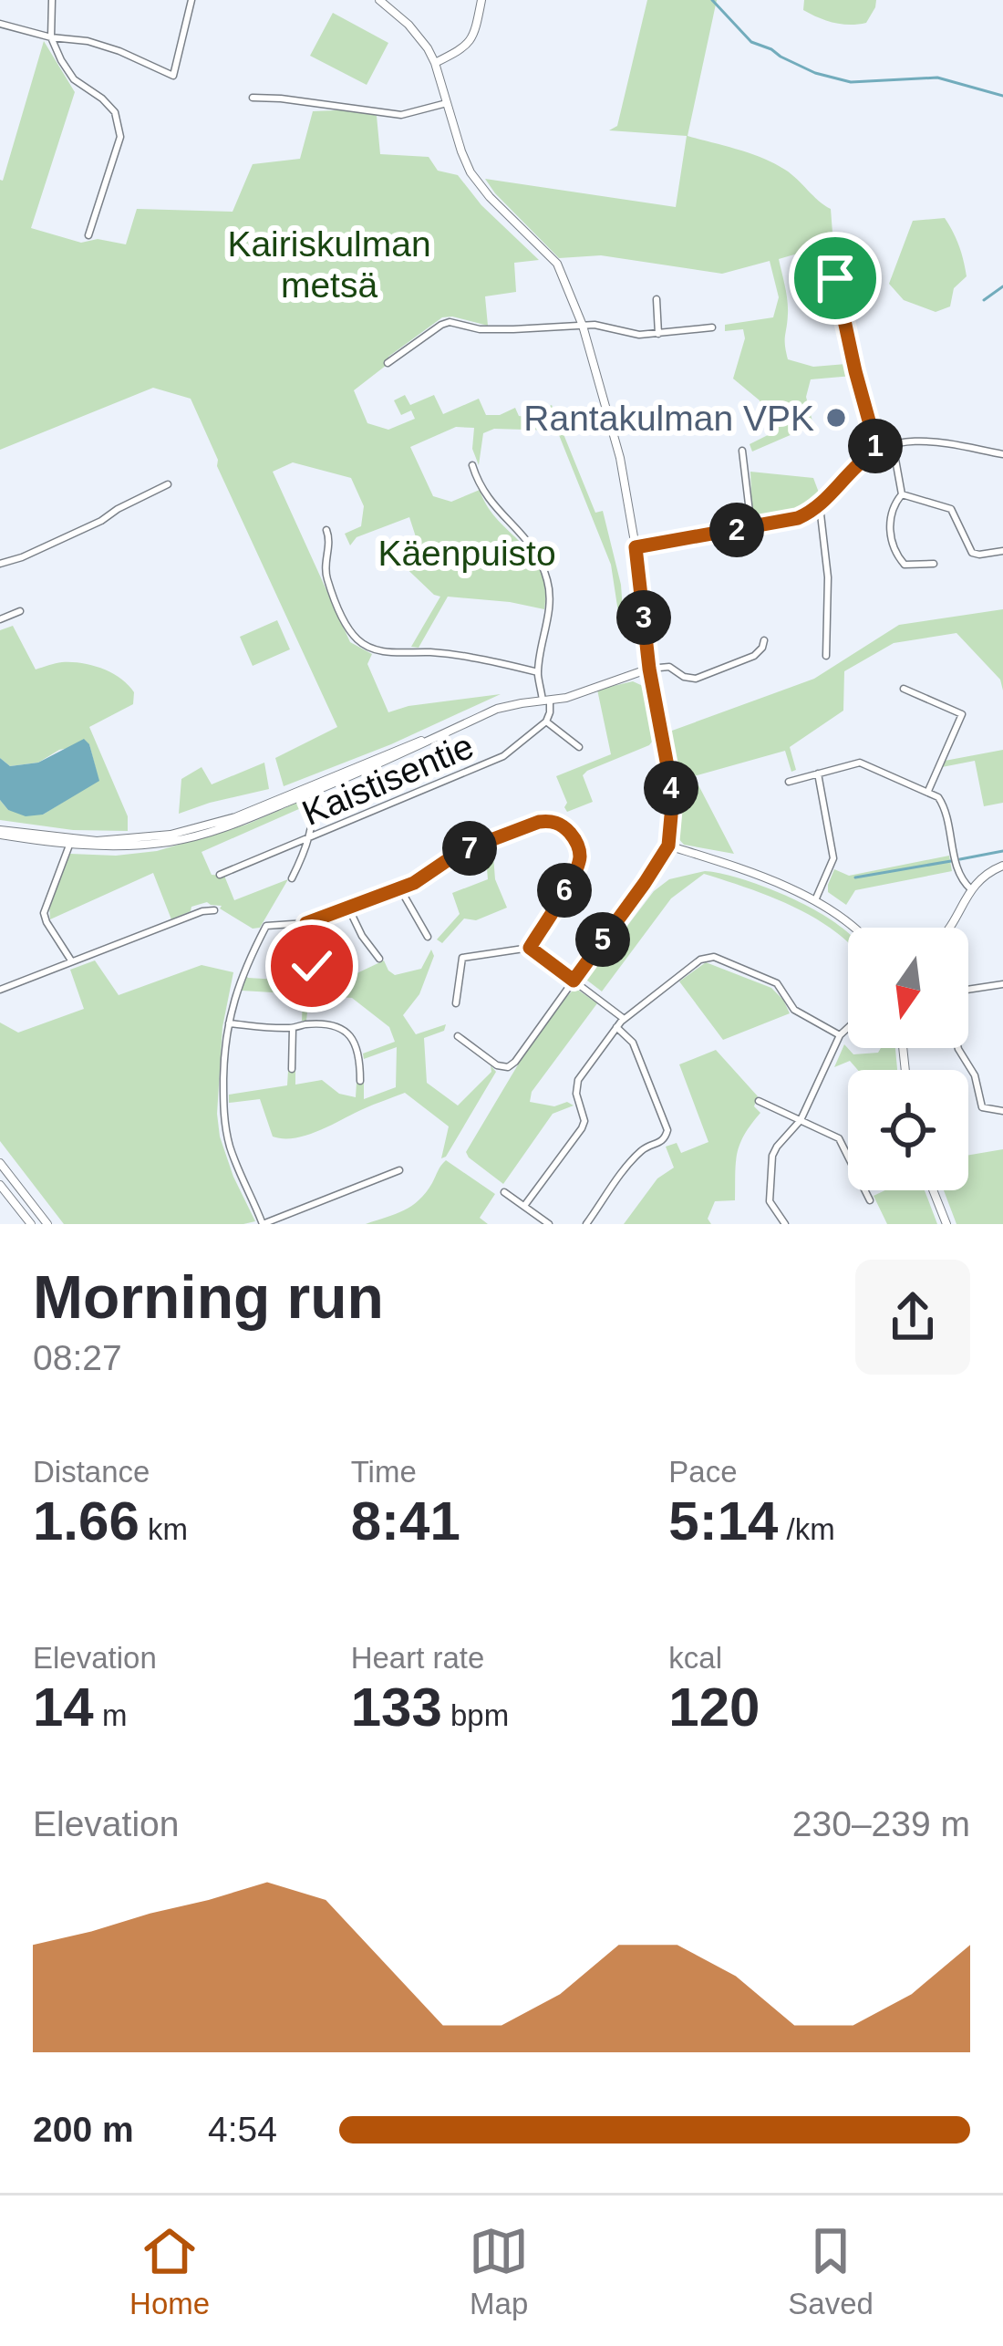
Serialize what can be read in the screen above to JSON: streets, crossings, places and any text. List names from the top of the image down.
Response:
{
  "streets": {
    "street": ["Kaistisentie"]
  },
  "parks": ["Kairiskulman metsä", "Käenpuisto"],
  "places": ["Rantakulman VPK"],
  "north": "bottom",
  "page": {
    "pins": [
      "1",
      "2",
      "3",
      "4",
      "7",
      "6",
      "5"
    ],
    "heading": ["Morning run", "08:27"],
    "stats": [
      ["Distance", "1.66 km"],
      ["Time", "8:41"],
      ["Pace", "5:14 /km"],
      ["Elevation", "14 m"],
      ["Heart rate", "133 bpm"],
      ["kcal", "120"]
    ],
    "chart": ["Elevation", "230–239 m"],
    "list": [
      {
        "name": "200 m",
        "note": "4:54"
      }
    ],
    "tabs": ["Home", "Map", "Saved"]
  }
}
